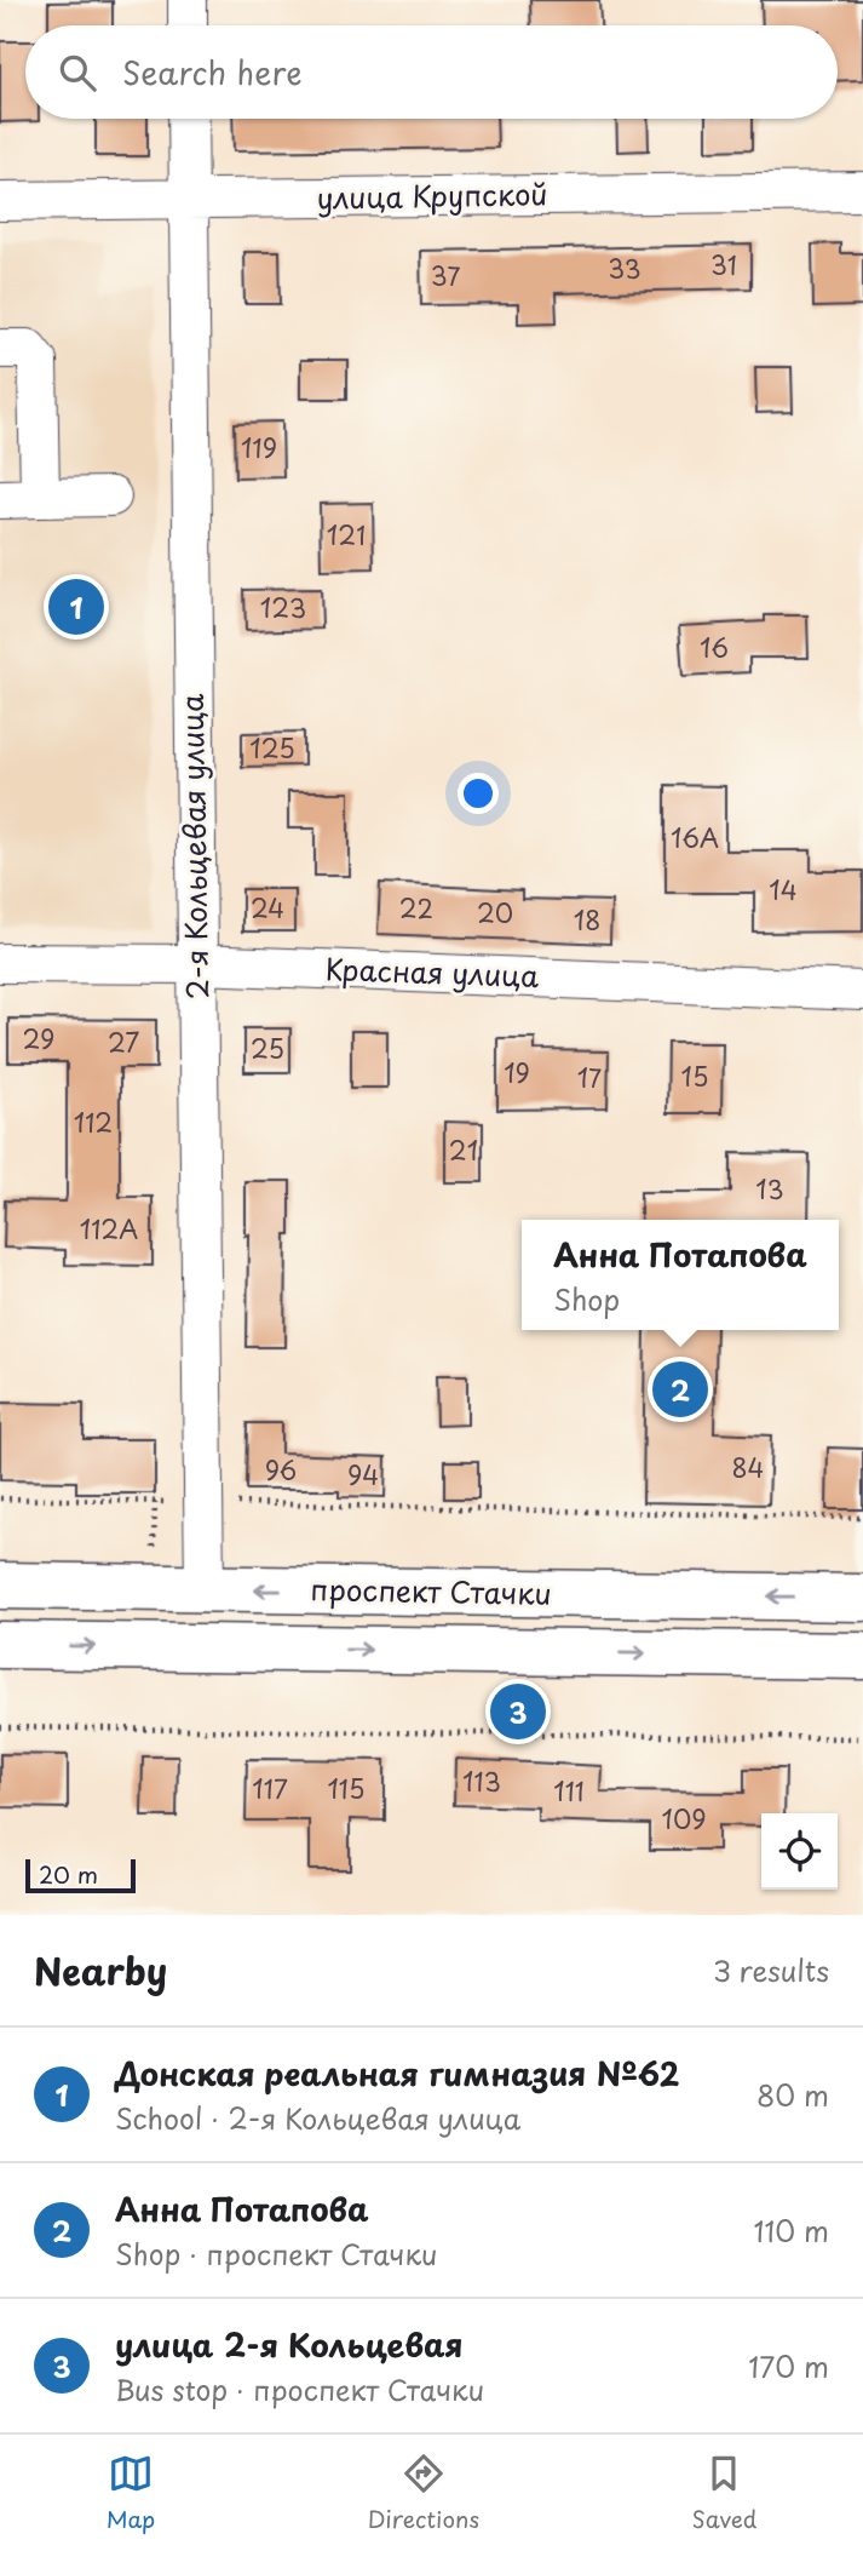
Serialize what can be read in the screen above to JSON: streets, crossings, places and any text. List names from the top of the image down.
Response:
{
  "streets": {
    "main road": ["проспект Стачки"],
    "street": ["улица Крупской", "2-я Кольцевая улица", "Красная улица"]
  },
  "crossings": [
    ["улица Крупской", "2-я Кольцевая улица"],
    ["2-я Кольцевая улица", "Красная улица"],
    ["2-я Кольцевая улица", "проспект Стачки"]
  ],
  "house_numbers": [
    "31",
    "33",
    "37",
    "119",
    "121",
    "123",
    "16",
    "125",
    "16А",
    "14",
    "24",
    "22",
    "20",
    "18",
    "29",
    "27",
    "25",
    "19",
    "15",
    "17",
    "112",
    "21",
    "13",
    "112А",
    "84",
    "96",
    "94",
    "113",
    "117",
    "115",
    "111",
    "109"
  ],
  "scale_bar": "20 m",
  "page": {
    "search": "Search here",
    "pins": ["1", "2", "3"],
    "popup": ["Анна Потапова", "Shop"],
    "scale": "20 m",
    "heading": ["Nearby", "3 results"],
    "list": [
      {
        "mark": "1",
        "name": "Донская реальная гимназия №62",
        "note": "School · 2-я Кольцевая улица",
        "value": "80 m"
      },
      {
        "mark": "2",
        "name": "Анна Потапова",
        "note": "Shop · проспект Стачки",
        "value": "110 m"
      },
      {
        "mark": "3",
        "name": "улица 2-я Кольцевая",
        "note": "Bus stop · проспект Стачки",
        "value": "170 m"
      }
    ],
    "nav": ["Map", "Directions", "Saved"]
  }
}
